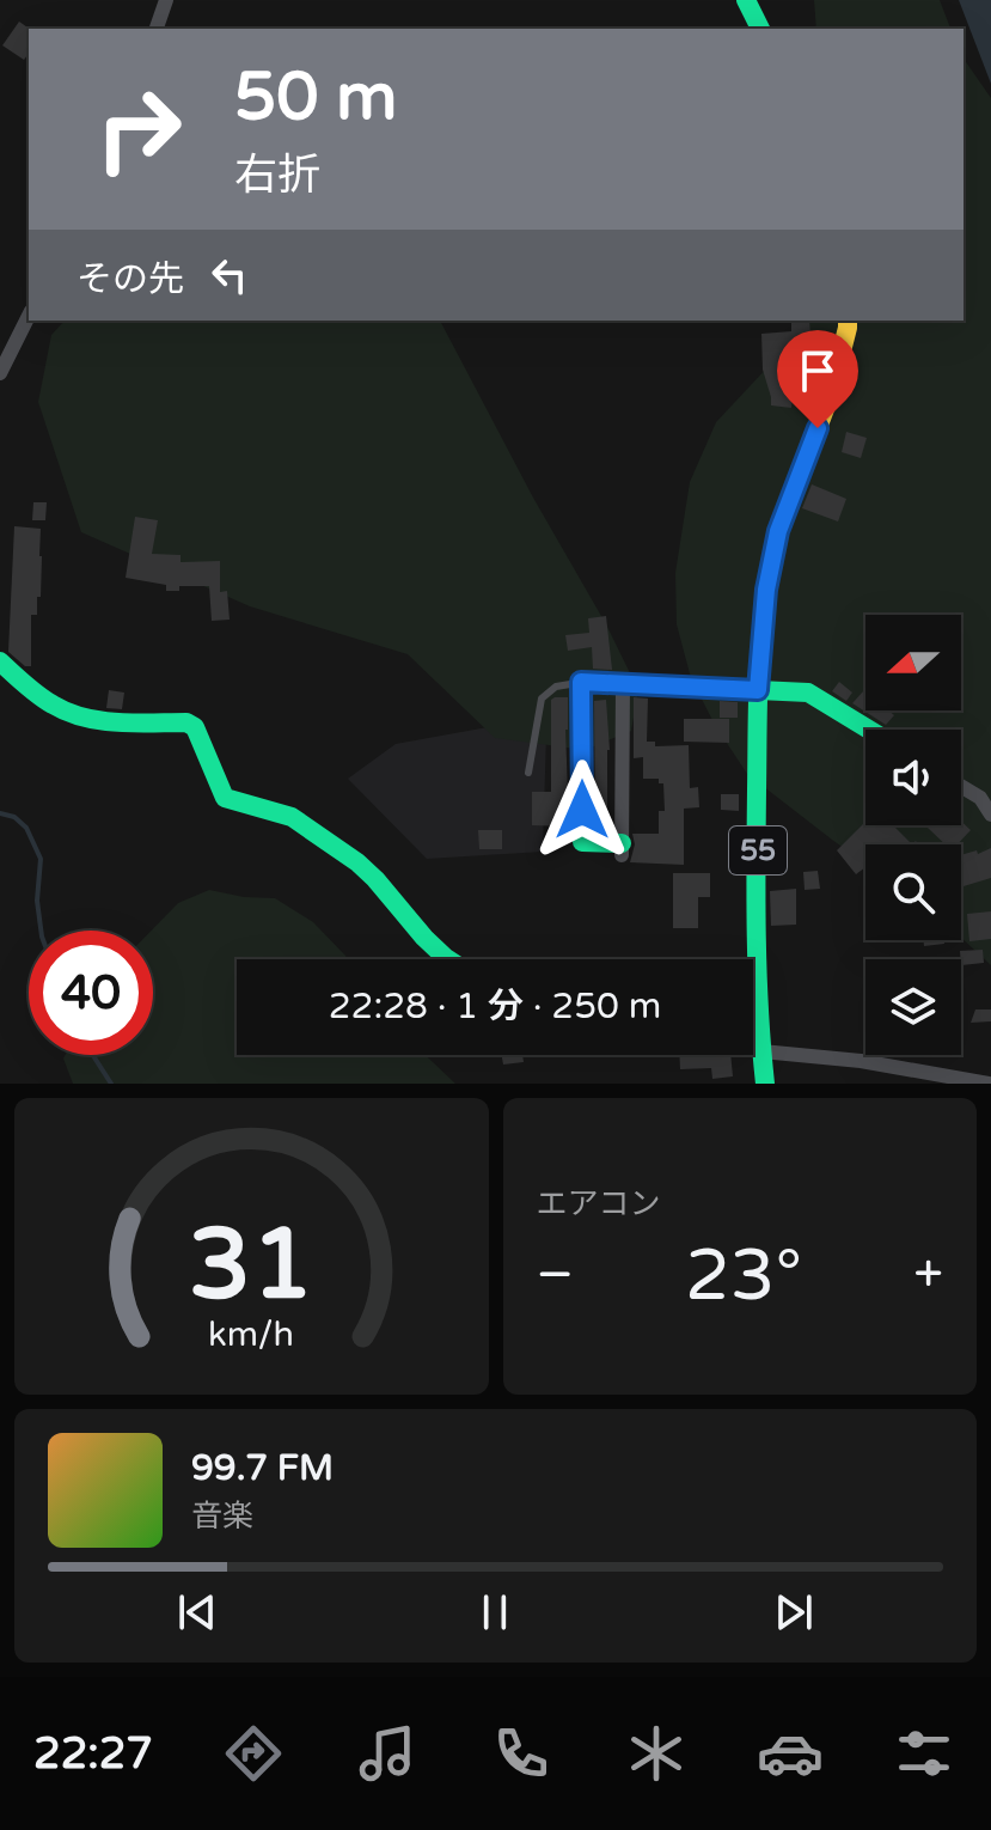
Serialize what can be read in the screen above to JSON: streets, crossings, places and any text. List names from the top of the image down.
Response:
{
  "streets": {
    "street": ["55"]
  },
  "north": "left",
  "page": {
    "turn": ["50 m", "右折"],
    "then": "その先",
    "limit": "40",
    "trip": "22:28 · 1 分 · 250 m",
    "tile": "エアコン",
    "heat": ["−", "23°", "+"],
    "song": ["99.7 FM", "音楽"],
    "tabs": "22:27",
    "gauge": ["31", "km/h"]
  }
}
